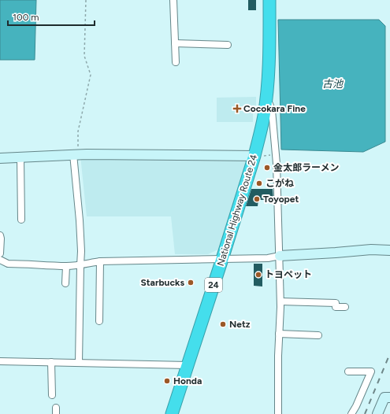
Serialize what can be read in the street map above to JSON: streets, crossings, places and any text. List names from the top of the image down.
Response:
{
  "streets": {
    "highway": ["National Highway Route 24", "24"]
  },
  "water": ["古池"],
  "places": {
    "health": ["Cocokara Fine"],
    "other": [
      "金太郎ラーメン",
      "こがね",
      "Toyopet",
      "トヨペット",
      "Starbucks",
      "Netz",
      "Honda"
    ]
  },
  "scale_bar": "100 m"
}
